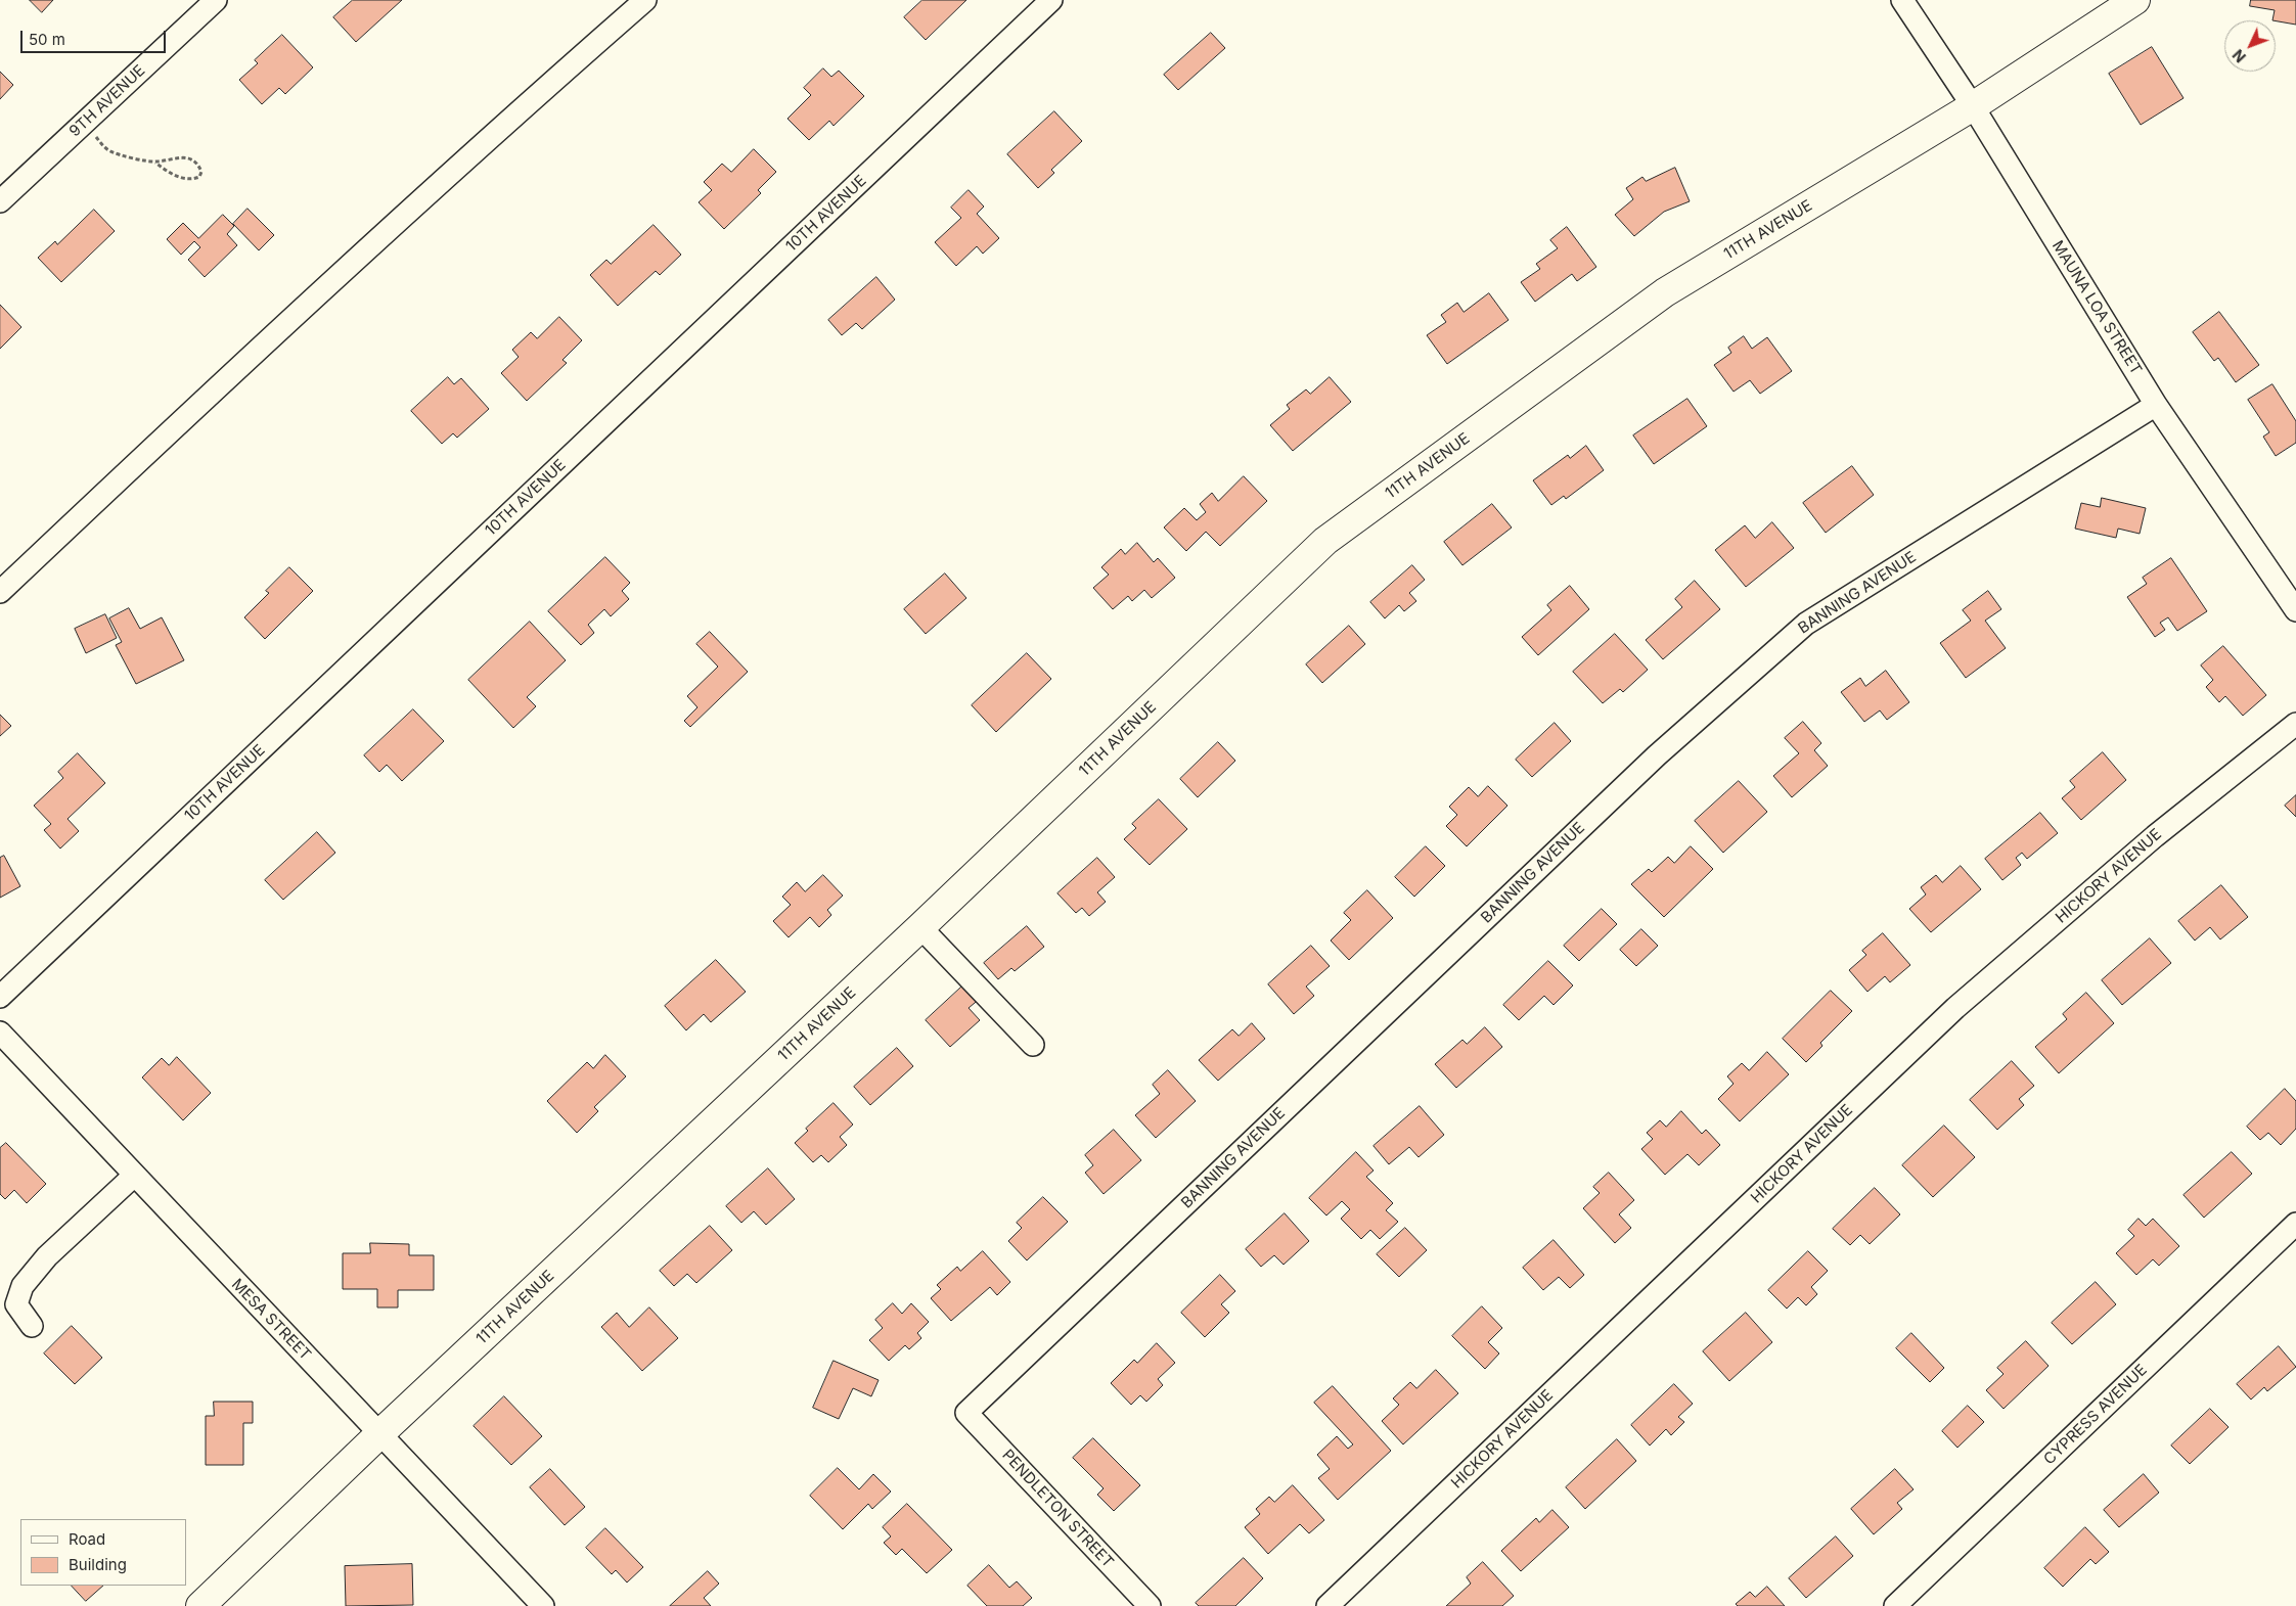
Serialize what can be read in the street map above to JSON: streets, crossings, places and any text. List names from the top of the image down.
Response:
{
  "streets": {
    "main road": ["11TH AVENUE"],
    "street": [
      "9TH AVENUE",
      "10TH AVENUE",
      "MAUNA LOA STREET",
      "BANNING AVENUE",
      "HICKORY AVENUE",
      "MESA STREET",
      "CYPRESS AVENUE",
      "PENDLETON STREET"
    ]
  },
  "crossings": [
    ["11TH AVENUE", "MAUNA LOA STREET"],
    ["11TH AVENUE", "MESA STREET"],
    ["MAUNA LOA STREET", "BANNING AVENUE"],
    ["BANNING AVENUE", "PENDLETON STREET"]
  ],
  "legend": ["Road", "Building"],
  "scale_bar": "50 m",
  "north": "bottom left"
}
